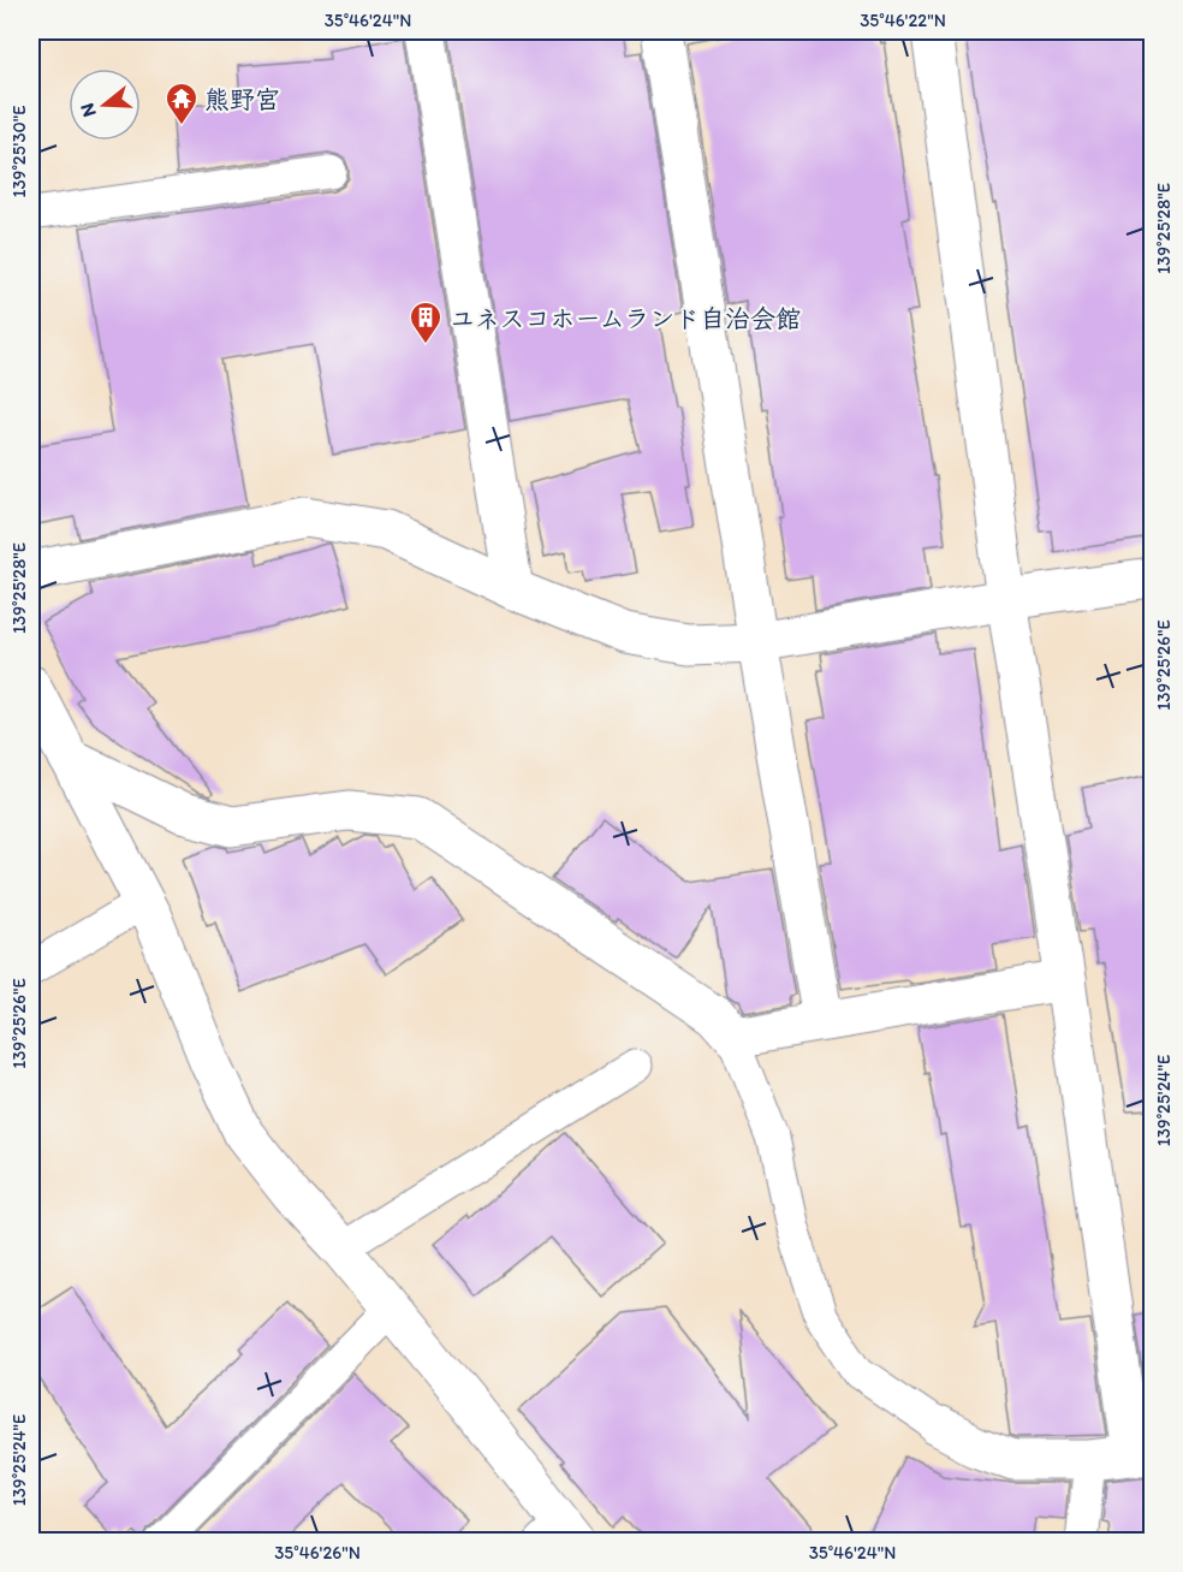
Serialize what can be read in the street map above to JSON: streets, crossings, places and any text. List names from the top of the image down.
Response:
{
  "places": {
    "temple": ["熊野宮"],
    "building": ["ユネスコホームランド自治会館"]
  },
  "north": "left",
  "coordinates": [
    "35°46'24\"N",
    "35°46'22\"N",
    "139°25'30\"E",
    "139°25'28\"E",
    "139°25'26\"E",
    "139°25'24\"E",
    "35°46'26\"N"
  ]
}
